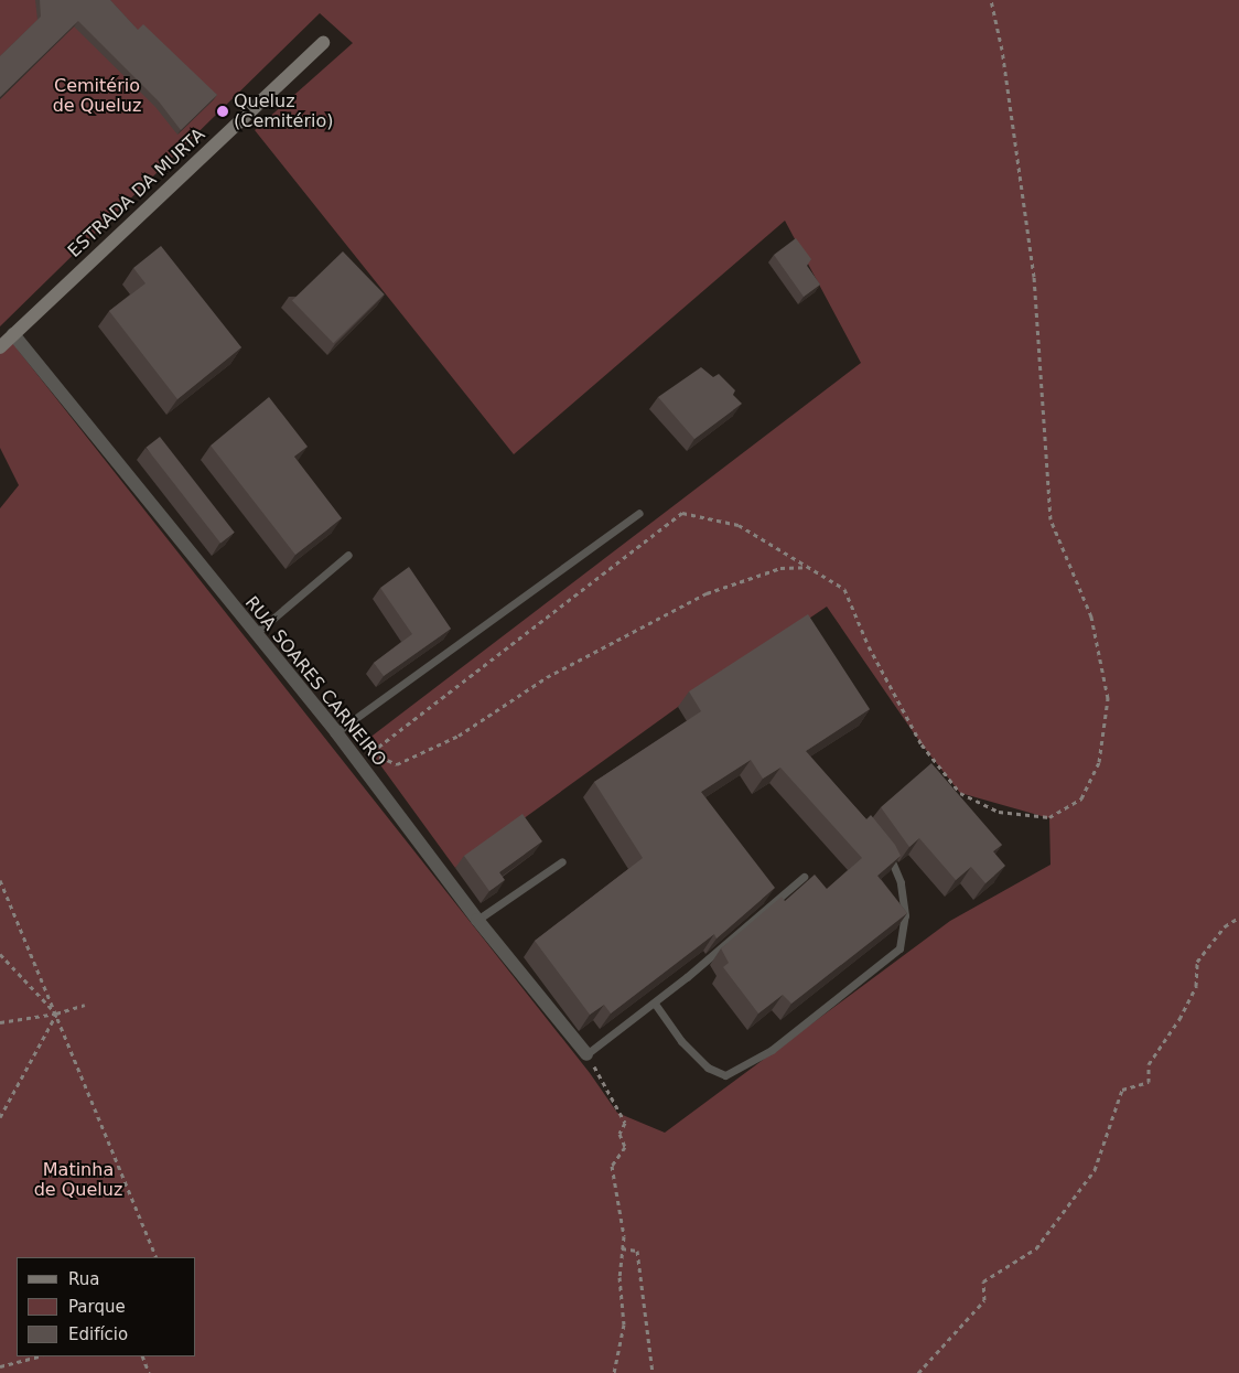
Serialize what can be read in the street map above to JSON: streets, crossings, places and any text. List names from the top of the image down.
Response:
{
  "streets": {
    "street": ["ESTRADA DA MURTA", "RUA SOARES CARNEIRO"]
  },
  "crossings": [
    ["ESTRADA DA MURTA", "RUA SOARES CARNEIRO"]
  ],
  "parks": ["Cemitério de Queluz", "Matinha de Queluz"],
  "places": ["Queluz (Cemitério)"],
  "legend": ["Rua", "Parque", "Edifício"]
}
